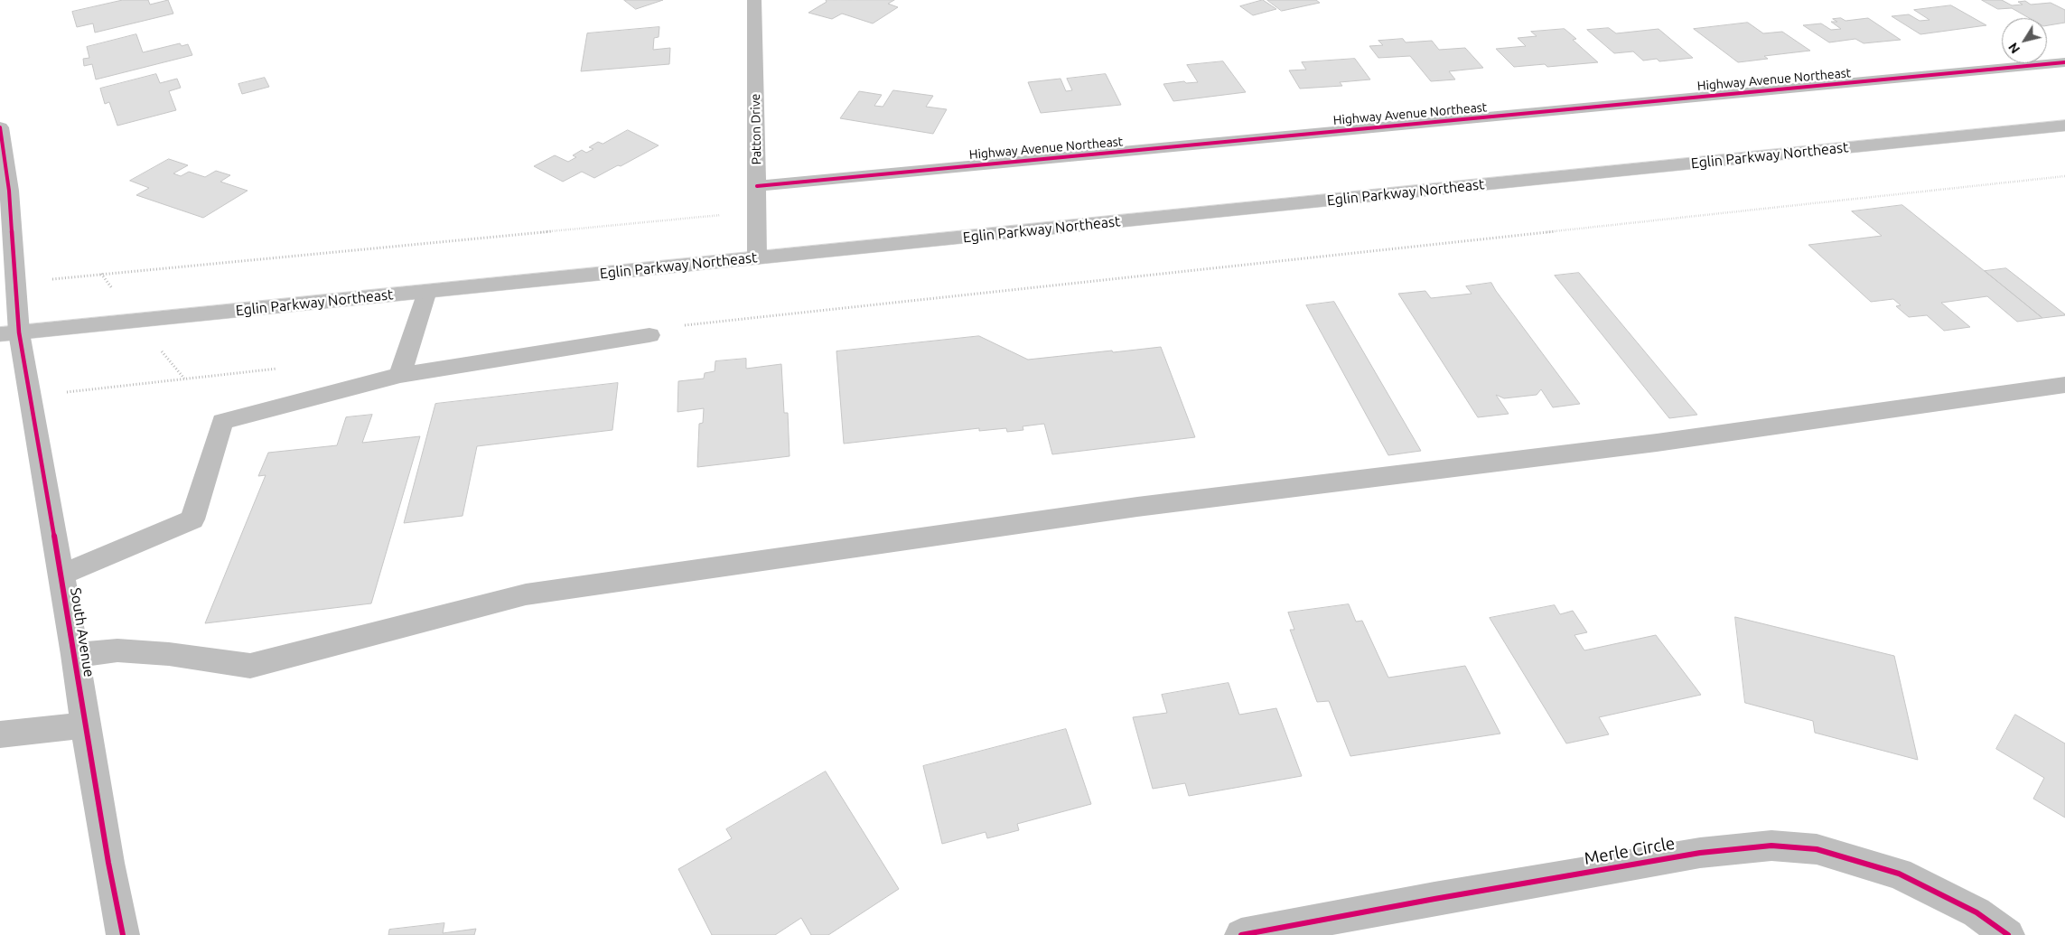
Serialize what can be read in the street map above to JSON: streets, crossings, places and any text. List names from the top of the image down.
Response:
{
  "streets": {
    "main road": [
      "Highway Avenue Northeast",
      "Patton Drive",
      "Eglin Parkway Northeast",
      "South Avenue",
      "Merle Circle"
    ]
  },
  "crossings": [
    ["Highway Avenue Northeast", "Patton Drive"],
    ["Patton Drive", "Eglin Parkway Northeast"],
    ["Eglin Parkway Northeast", "South Avenue"]
  ],
  "north": "bottom left"
}
